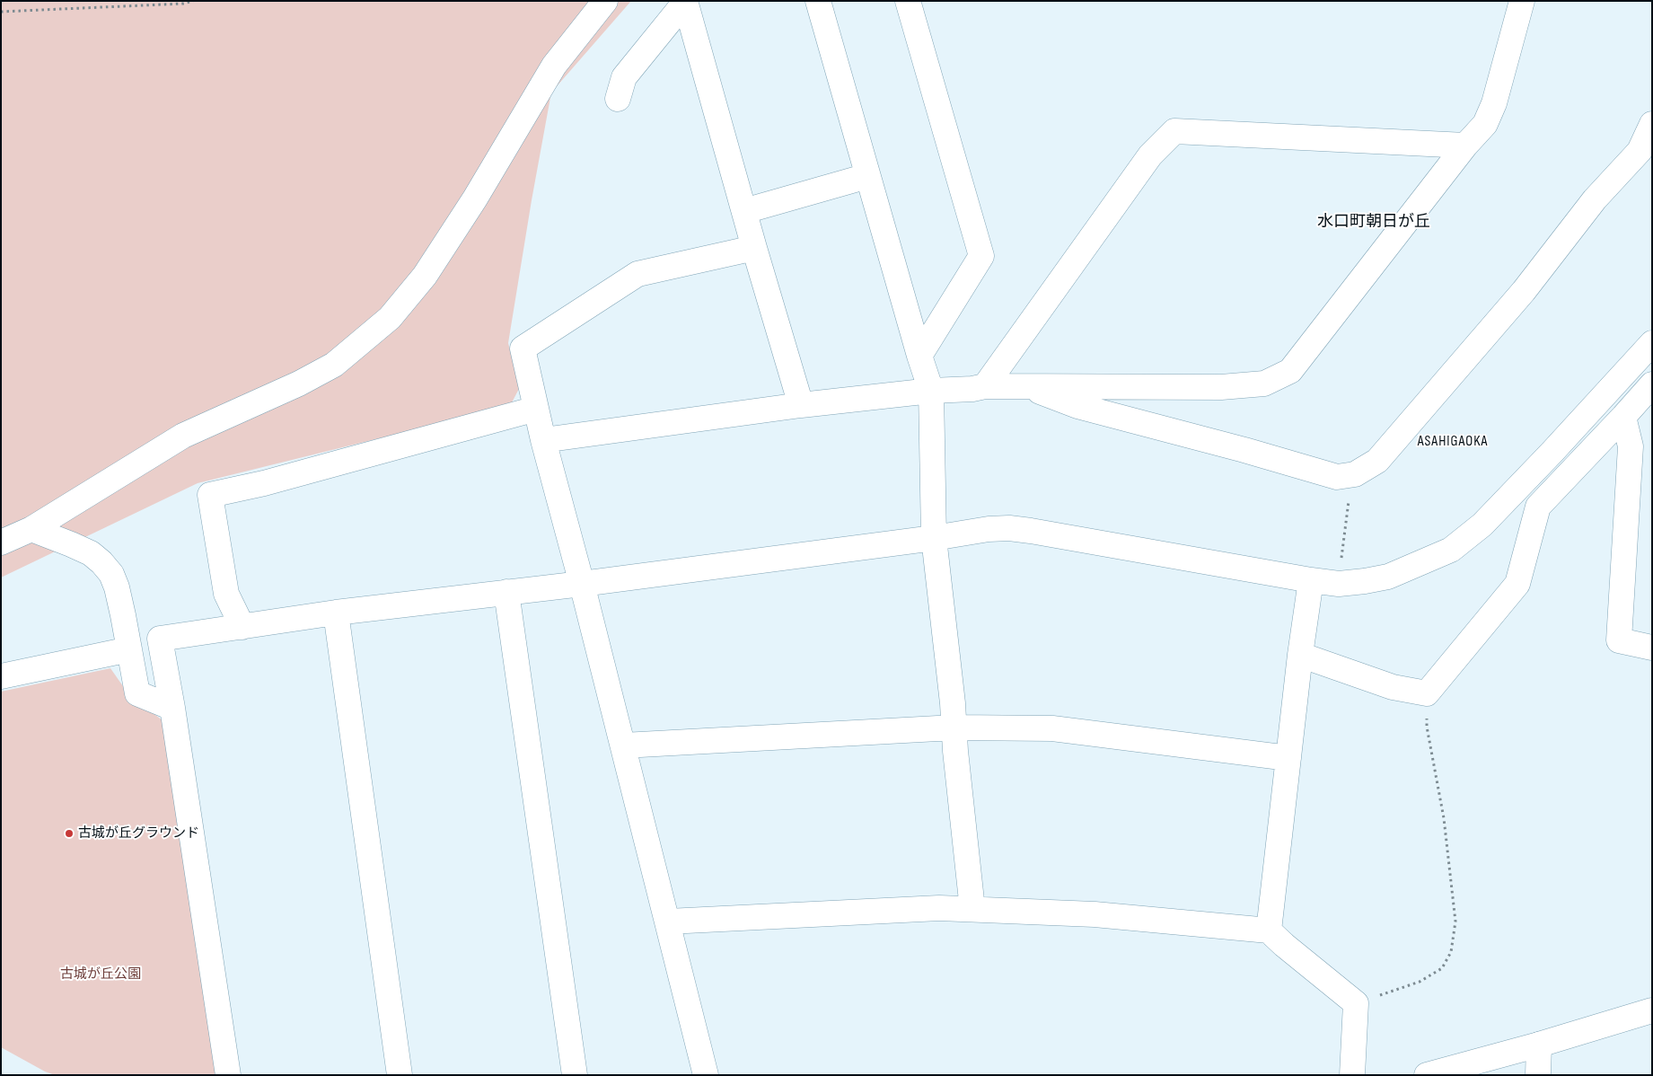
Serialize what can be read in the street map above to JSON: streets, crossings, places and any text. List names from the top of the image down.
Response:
{
  "districts": ["水口町朝日が丘", "ASAHIGAOKA"],
  "parks": ["古城が丘公園"],
  "places": ["古城が丘グラウンド"]
}
